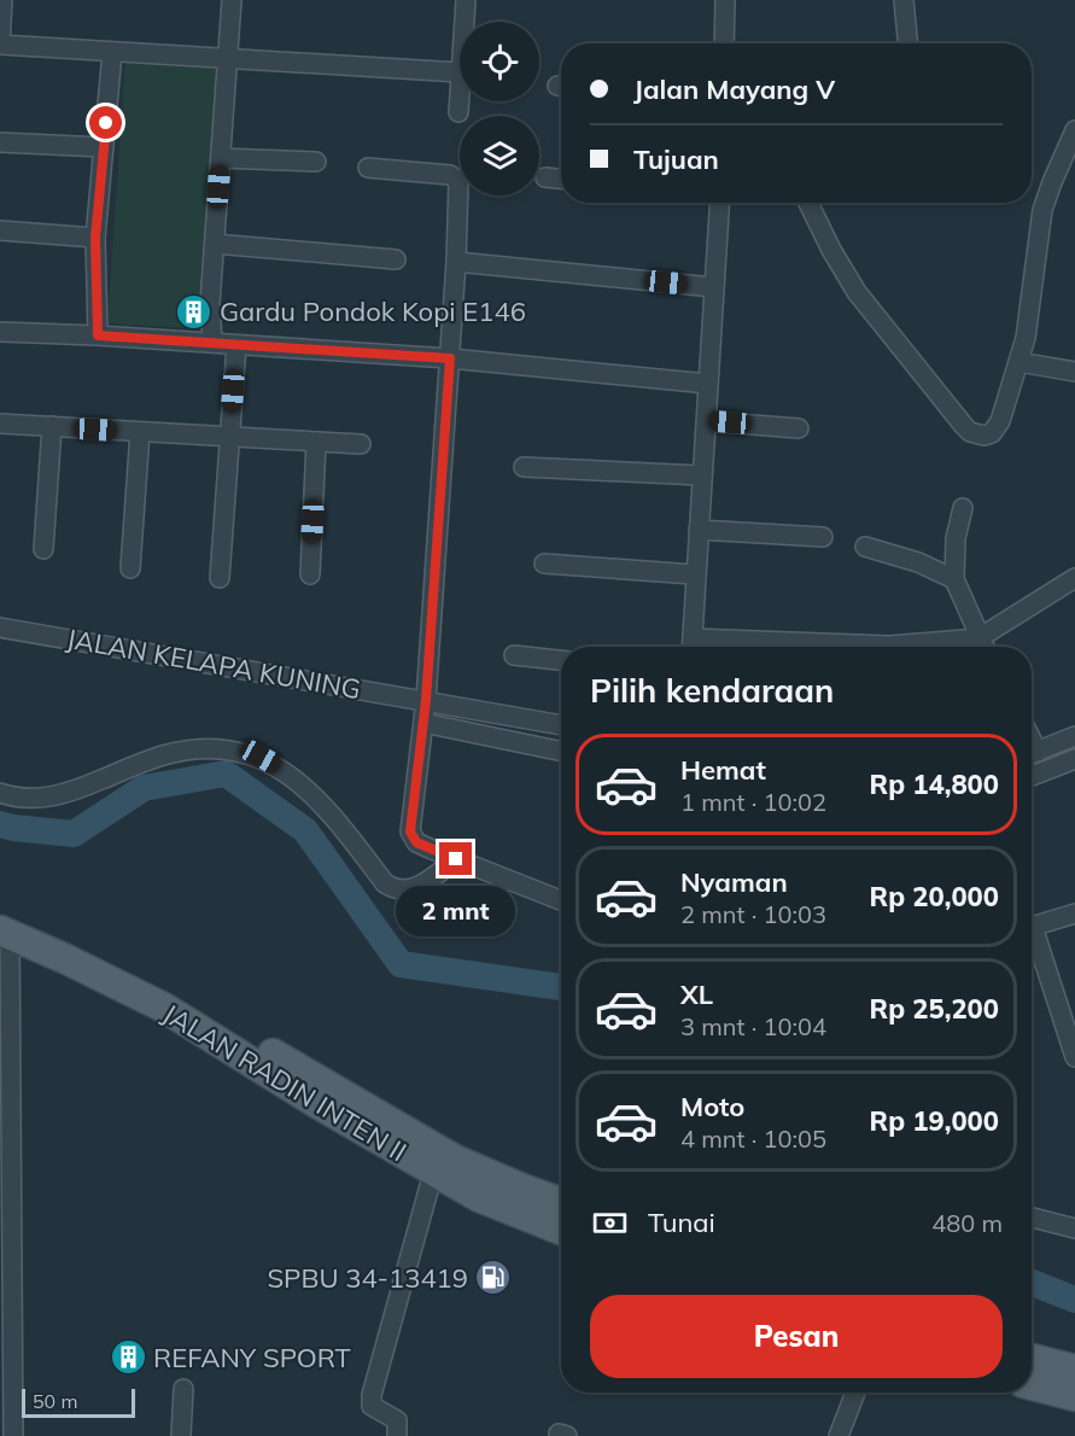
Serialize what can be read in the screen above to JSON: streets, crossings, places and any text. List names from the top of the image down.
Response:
{
  "streets": {
    "main road": ["JALAN RADIN INTEN II"],
    "street": ["JALAN KELAPA KUNING"]
  },
  "places": {
    "building": ["Gardu Pondok Kopi E146", "REFANY SPORT"],
    "fuel station": ["SPBU 34-13419"]
  },
  "scale_bar": "50 m",
  "page": {
    "banner": ["Jalan Mayang V", "Tujuan"],
    "heading": "Pilih kendaraan",
    "list": [
      {
        "name": "Hemat",
        "note": "1 mnt · 10:02",
        "value": "Rp 14,800"
      },
      {
        "name": "Nyaman",
        "note": "2 mnt · 10:03",
        "value": "Rp 20,000"
      },
      {
        "name": "XL",
        "note": "3 mnt · 10:04",
        "value": "Rp 25,200"
      },
      {
        "name": "Moto",
        "note": "4 mnt · 10:05",
        "value": "Rp 19,000"
      }
    ],
    "bubble": "2 mnt",
    "pay": ["Tunai", "480 m"],
    "buttons": "Pesan",
    "scale": "50 m"
  }
}
